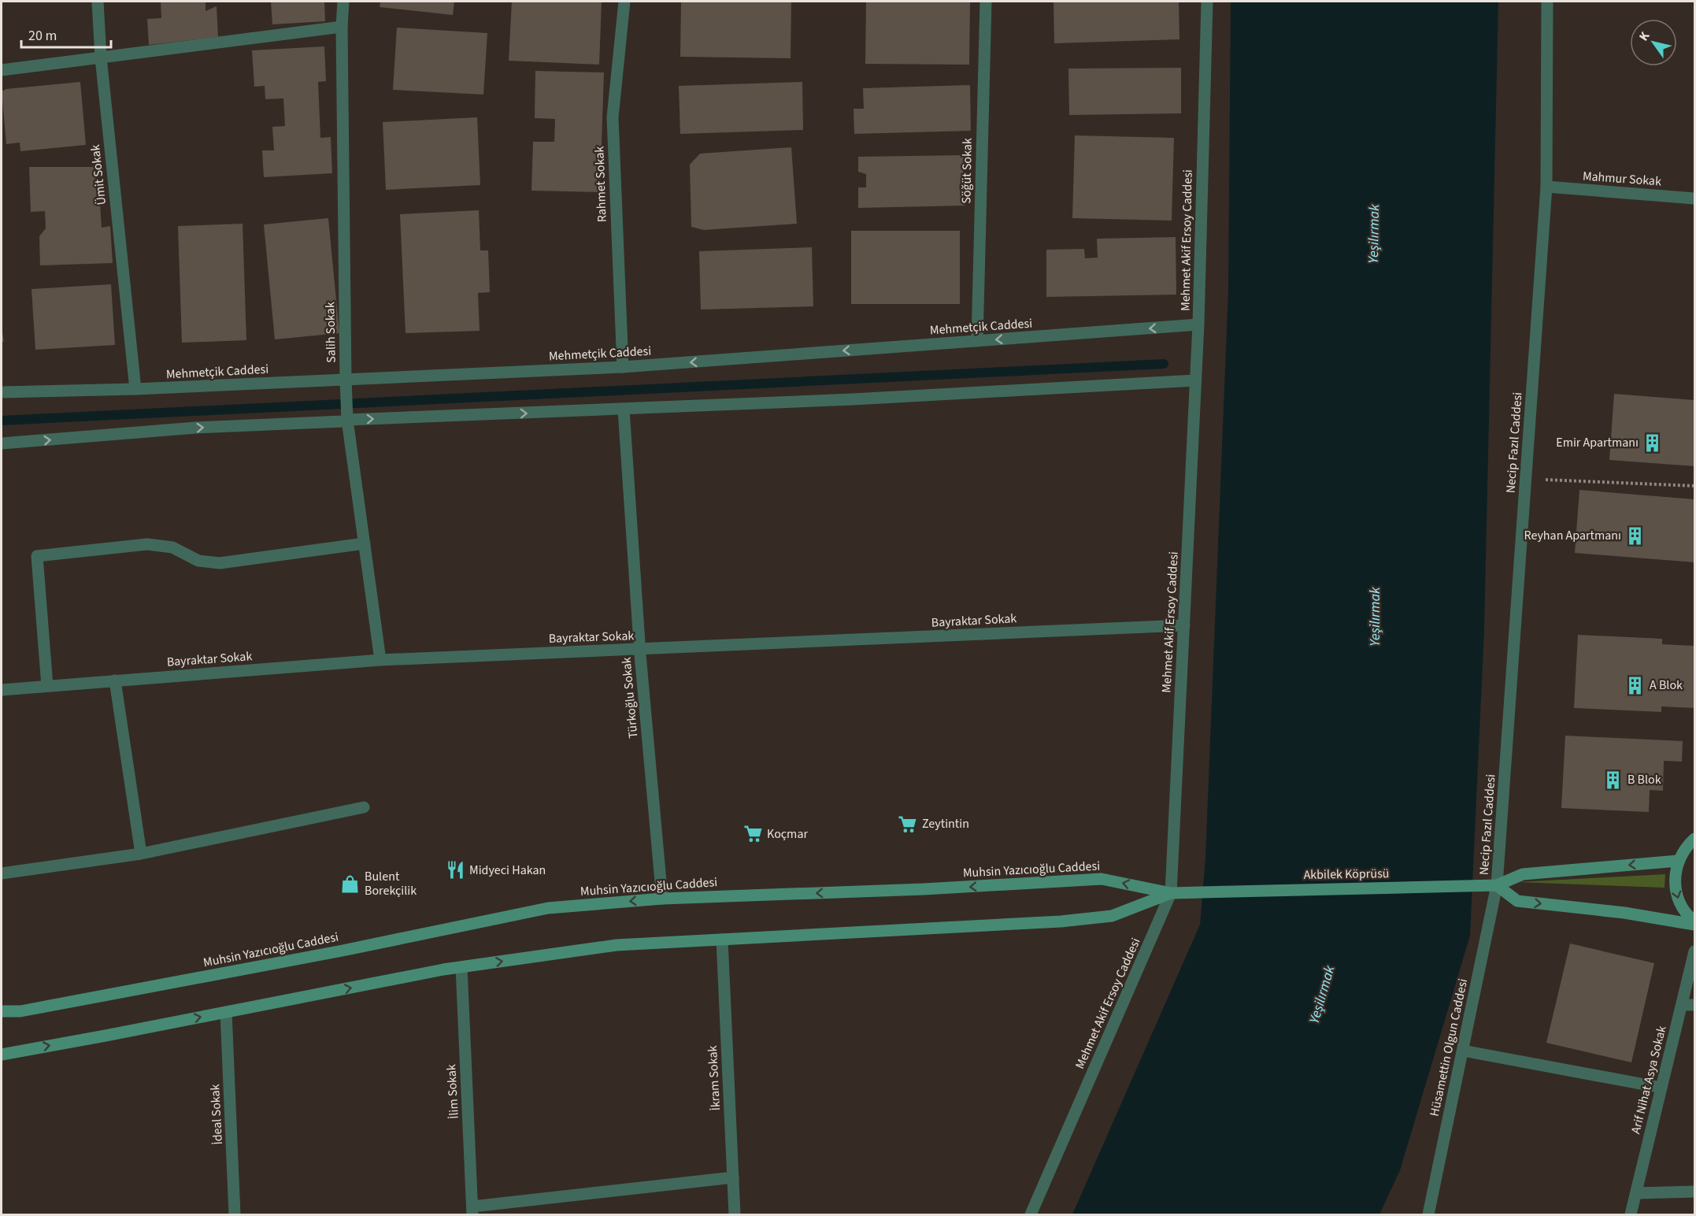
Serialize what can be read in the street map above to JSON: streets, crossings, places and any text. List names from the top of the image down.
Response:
{
  "streets": {
    "main road": ["Muhsin Yazıcıoğlu Caddesi", "Akbilek Köprüsü"],
    "street": [
      "Söğüt Sokak",
      "Ümit Sokak",
      "Mahmur Sokak",
      "Rahmet Sokak",
      "Mehmet Akif Ersoy Caddesi",
      "Mehmetçik Caddesi",
      "Salih Sokak",
      "Necip Fazıl Caddesi",
      "Bayraktar Sokak",
      "Türkoğlu Sokak",
      "Hüsamettin Olgun Caddesi",
      "İkram Sokak",
      "Arif Nihat Asya Sokak",
      "İlim Sokak",
      "İdeal Sokak"
    ]
  },
  "crossings": [
    ["Söğüt Sokak", "Mehmetçik Caddesi"],
    ["Ümit Sokak", "Mehmetçik Caddesi"],
    ["Mahmur Sokak", "Necip Fazıl Caddesi"],
    ["Rahmet Sokak", "Mehmetçik Caddesi"],
    ["Mehmet Akif Ersoy Caddesi", "Mehmetçik Caddesi"],
    ["Mehmet Akif Ersoy Caddesi", "Bayraktar Sokak"],
    ["Mehmet Akif Ersoy Caddesi", "Muhsin Yazıcıoğlu Caddesi"],
    ["Mehmet Akif Ersoy Caddesi", "Akbilek Köprüsü"],
    ["Mehmetçik Caddesi", "Salih Sokak"],
    ["Salih Sokak", "Bayraktar Sokak"],
    ["Necip Fazıl Caddesi", "Akbilek Köprüsü"],
    ["Necip Fazıl Caddesi", "Hüsamettin Olgun Caddesi"],
    ["Bayraktar Sokak", "Türkoğlu Sokak"],
    ["Türkoğlu Sokak", "Muhsin Yazıcıoğlu Caddesi"],
    ["Muhsin Yazıcıoğlu Caddesi", "Akbilek Köprüsü"],
    ["Akbilek Köprüsü", "Hüsamettin Olgun Caddesi"]
  ],
  "water": ["Yeşilırmak"],
  "places": {
    "building": [
      "Emir Apartmanı",
      "Reyhan Apartmanı",
      "A Blok",
      "B Blok"
    ],
    "supermarket": ["Zeytintin", "Koçmar"],
    "restaurant": ["Midyeci Hakan"],
    "shop": ["Bulent Borekçilik"]
  },
  "scale_bar": "20 m",
  "north": "top left"
}
